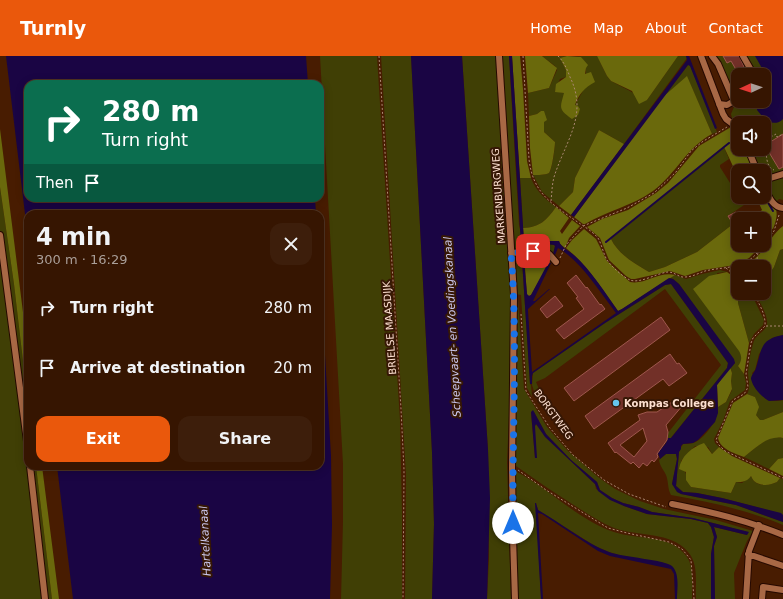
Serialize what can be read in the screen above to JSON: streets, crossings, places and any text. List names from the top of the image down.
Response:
{
  "streets": {
    "street": ["MARKENBURGWEG"],
    "path": ["BRIELSE MAASDIJK", "BORGTWEG"]
  },
  "water": ["Scheepvaart- en Voedingskanaal", "Hartelkanaal"],
  "places": ["Kompas College"],
  "north": "left",
  "page": {
    "header": "Turnly",
    "nav": [
      "Home",
      "Map",
      "About",
      "Contact"
    ],
    "map_buttons": ["+", "−"],
    "turn": ["280 m", "Turn right"],
    "then": "Then",
    "heading": ["4 min", "300 m · 16:29"],
    "list": [
      {
        "name": "Turn right",
        "value": "280 m"
      },
      {
        "name": "Arrive at destination",
        "value": "20 m"
      }
    ],
    "buttons": ["Exit", "Share"]
  }
}
